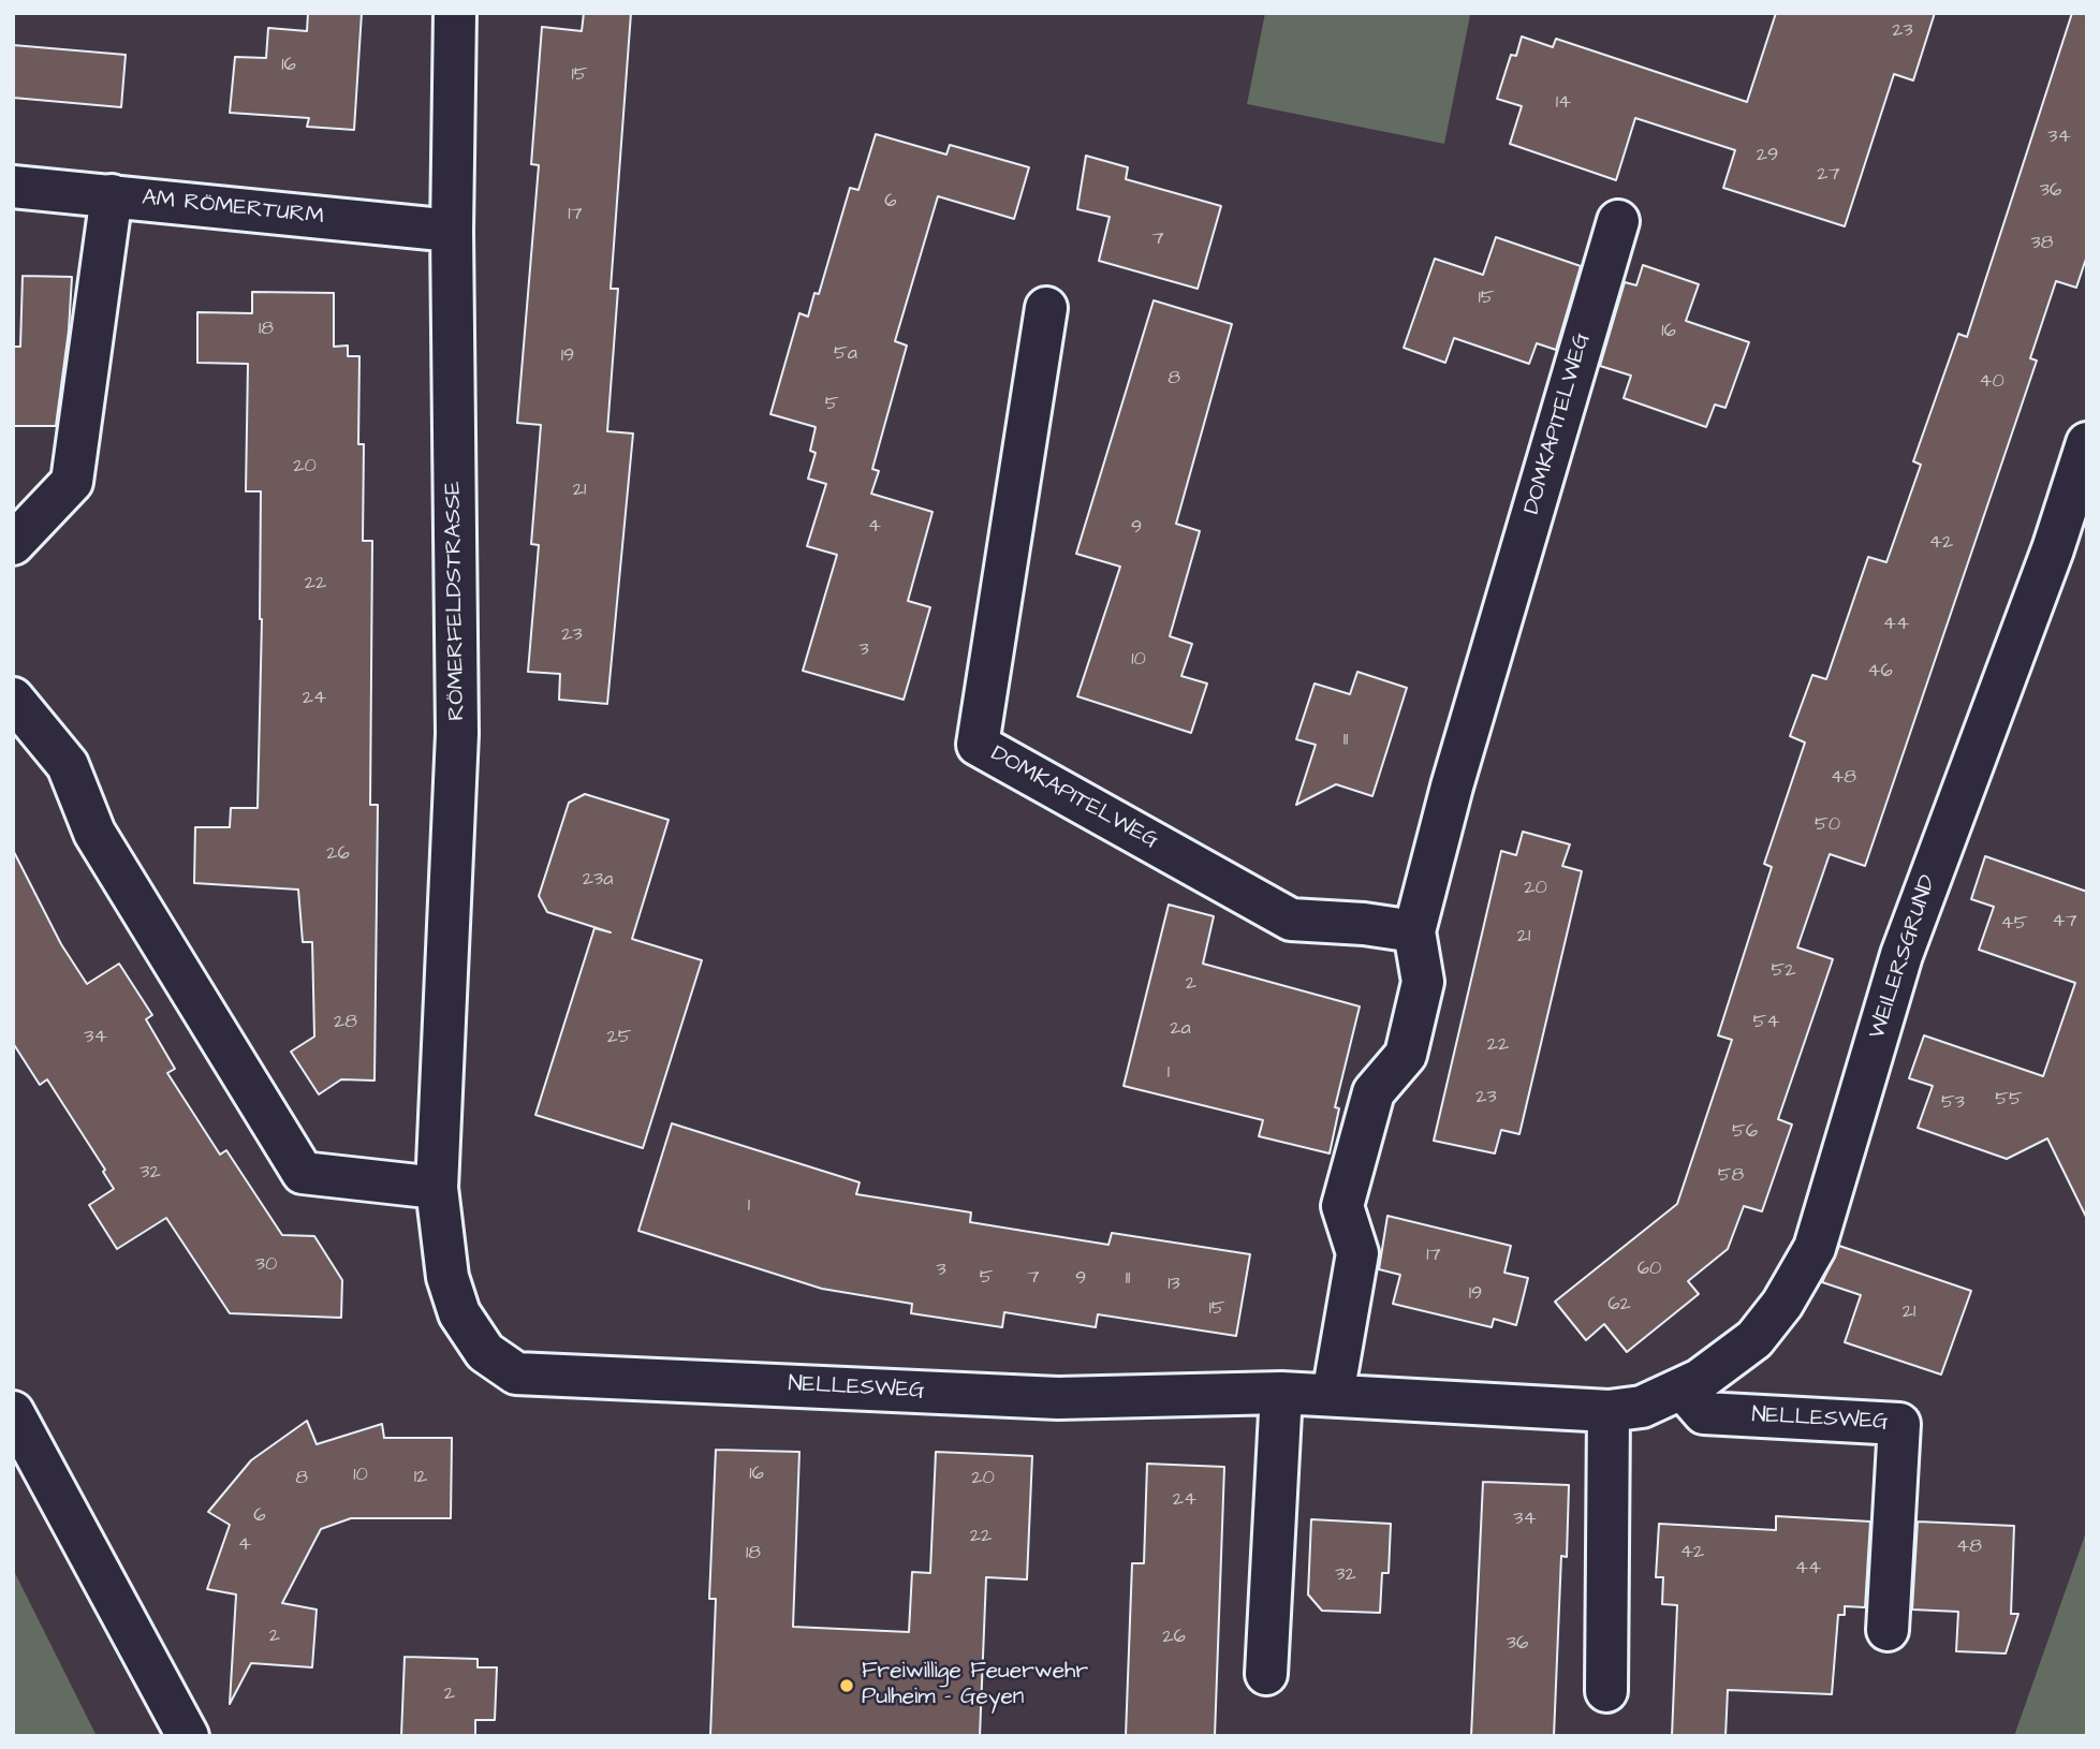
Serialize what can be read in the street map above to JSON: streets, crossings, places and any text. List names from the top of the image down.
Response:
{
  "streets": {
    "street": [
      "AM RÖMERTURM",
      "DOMKAPITELWEG",
      "RÖMERFELDSTRASSE",
      "WEILERSGRUND",
      "NELLESWEG"
    ]
  },
  "crossings": [
    ["AM RÖMERTURM", "RÖMERFELDSTRASSE"],
    ["DOMKAPITELWEG", "NELLESWEG"],
    ["RÖMERFELDSTRASSE", "NELLESWEG"],
    ["WEILERSGRUND", "NELLESWEG"]
  ],
  "places": ["Freiwillige Feuerwehr Pulheim - Geyen"],
  "house_numbers": [
    "23",
    "16",
    "15",
    "14",
    "34",
    "29",
    "27",
    "36",
    "6",
    "17",
    "7",
    "38",
    "15",
    "18",
    "16",
    "5a",
    "19",
    "8",
    "40",
    "5",
    "20",
    "21",
    "4",
    "9",
    "42",
    "22",
    "44",
    "23",
    "3",
    "10",
    "46",
    "24",
    "11",
    "48",
    "50",
    "26",
    "23a",
    "20",
    "47",
    "45",
    "21",
    "52",
    "2",
    "28",
    "54",
    "2a",
    "34",
    "25",
    "22",
    "1",
    "23",
    "55",
    "53",
    "56",
    "32",
    "58",
    "1",
    "17",
    "30",
    "60",
    "3",
    "5",
    "7",
    "9",
    "11",
    "13",
    "19",
    "62",
    "15",
    "21",
    "16",
    "10",
    "12",
    "8",
    "20",
    "24",
    "6",
    "34",
    "22",
    "4",
    "48",
    "42",
    "18",
    "44",
    "32",
    "2",
    "26",
    "36",
    "2"
  ]
}
